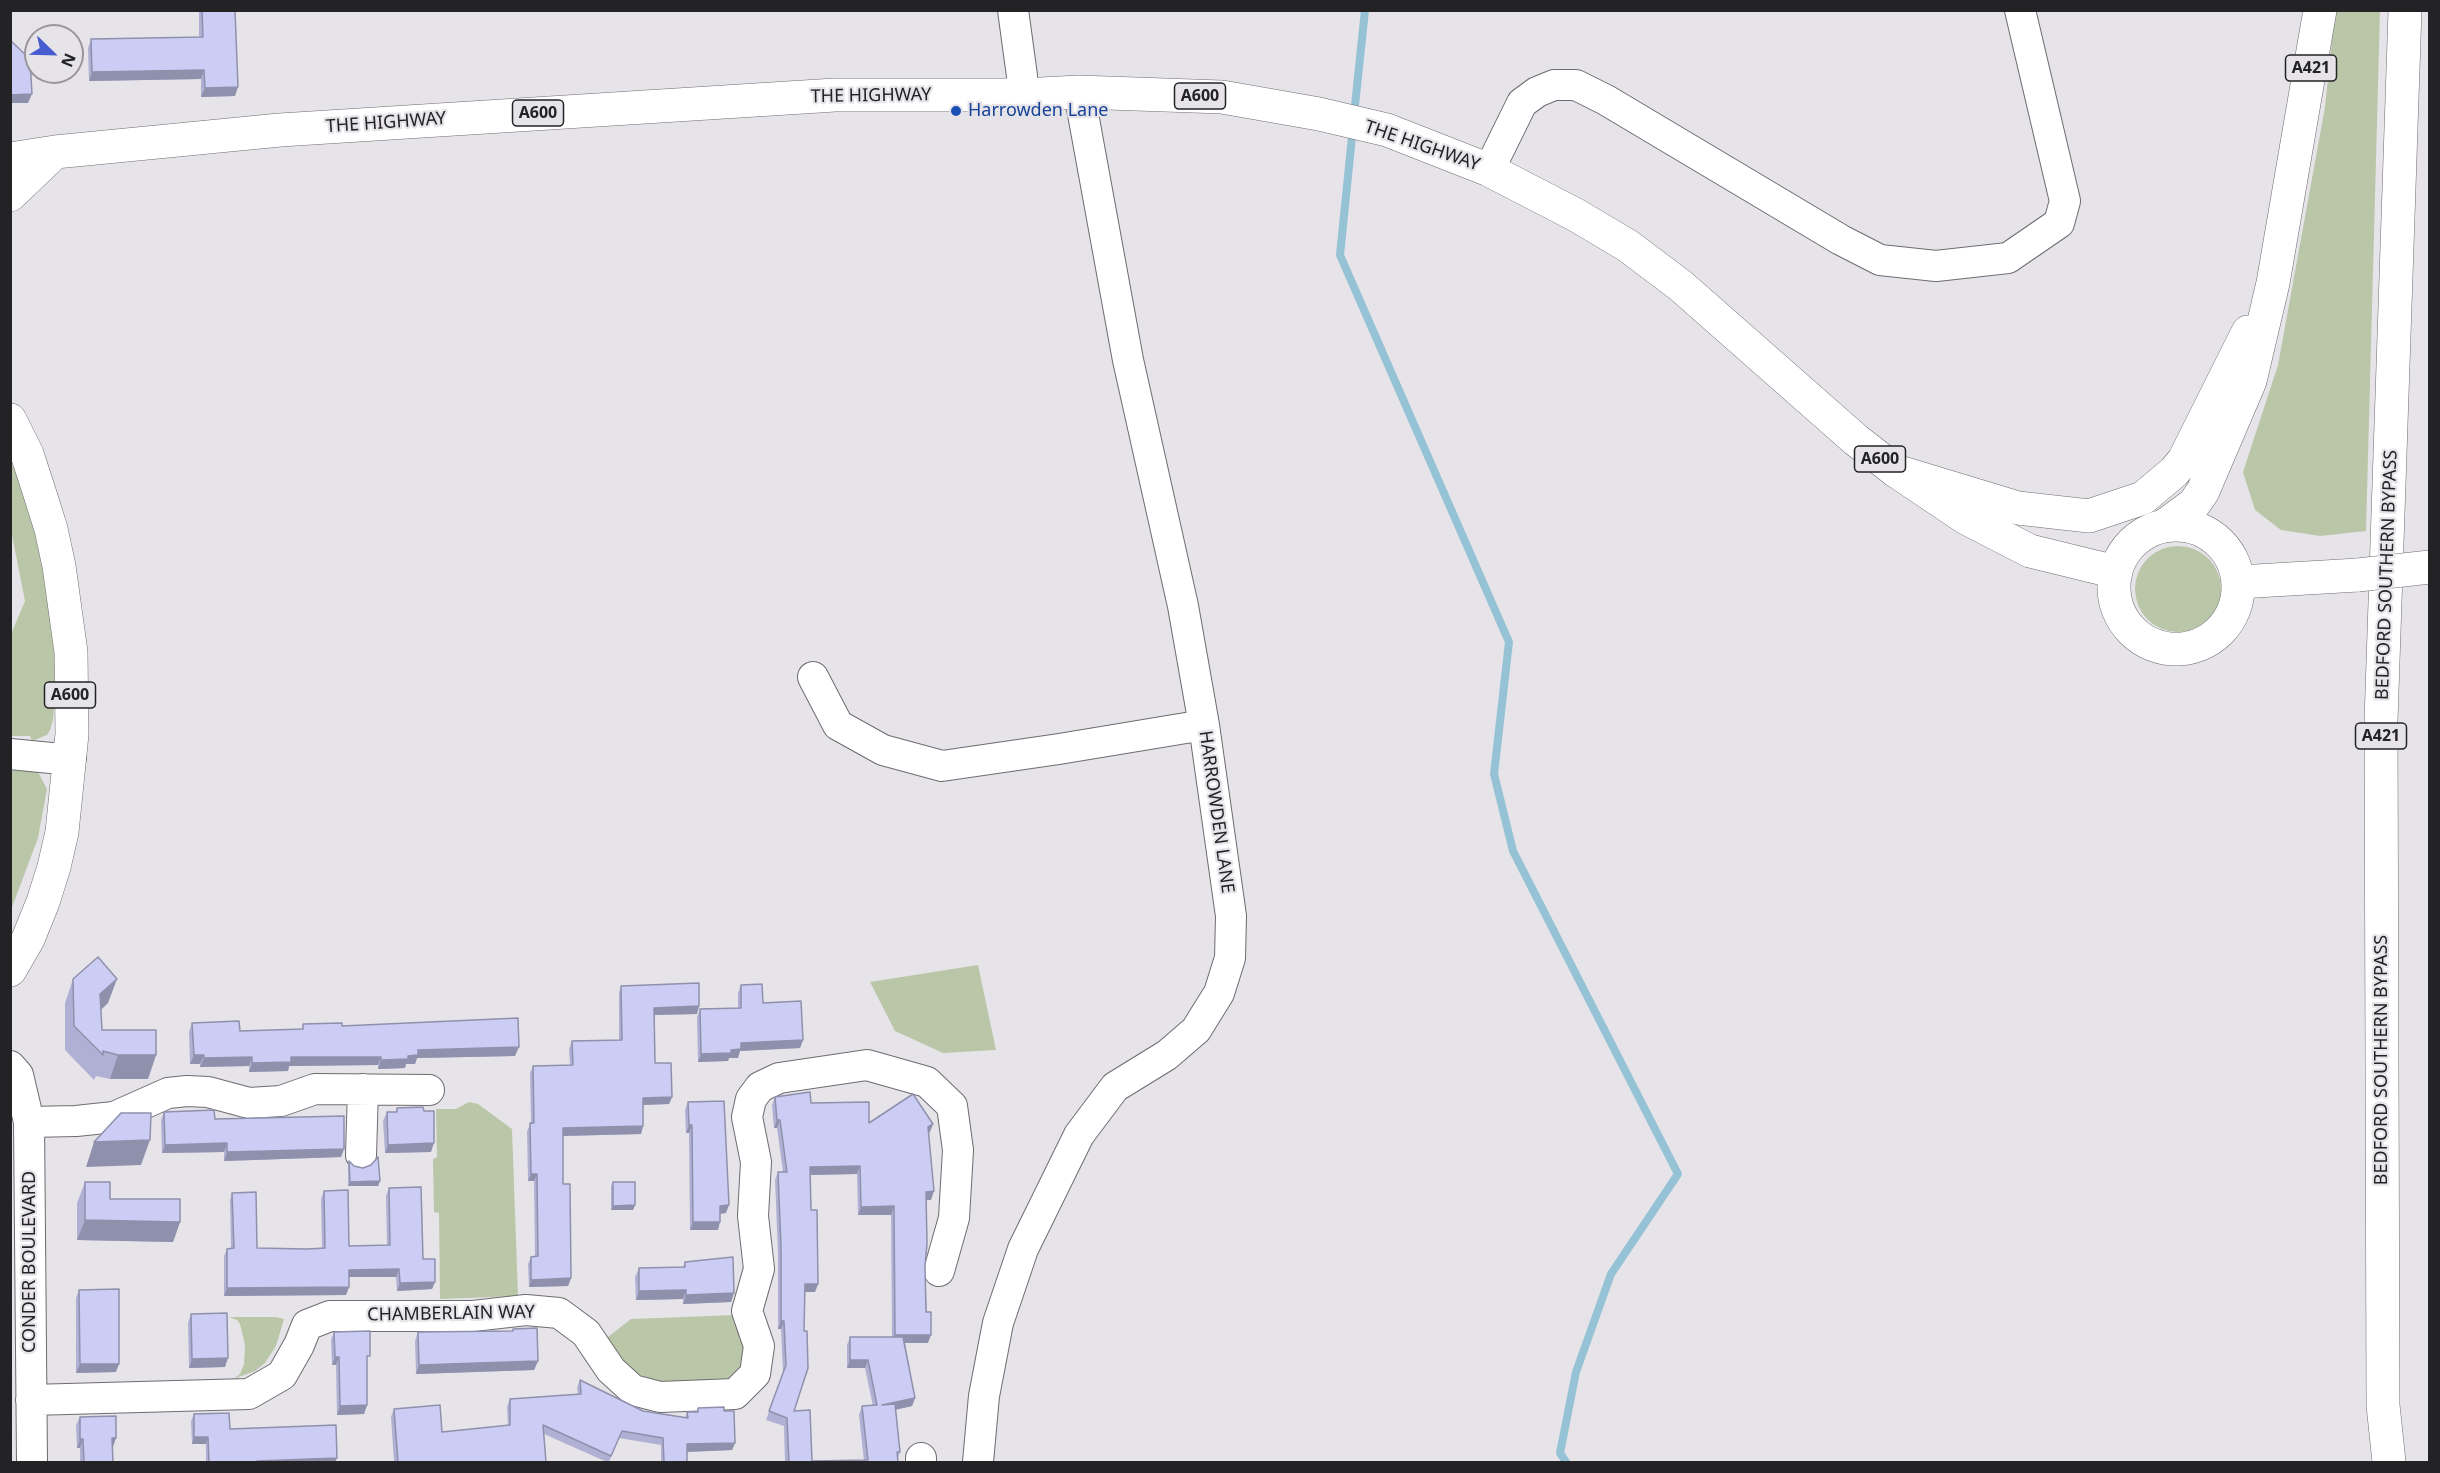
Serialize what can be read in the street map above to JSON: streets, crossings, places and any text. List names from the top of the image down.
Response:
{
  "streets": {
    "main road": [
      "A421",
      "THE HIGHWAY",
      "A600",
      "BEDFORD SOUTHERN BYPASS"
    ],
    "street": ["HARROWDEN LANE", "CONDER BOULEVARD", "CHAMBERLAIN WAY"]
  },
  "crossings": [
    ["A421", "THE HIGHWAY"],
    ["A421", "A600"],
    ["THE HIGHWAY", "A600"],
    ["THE HIGHWAY", "HARROWDEN LANE"],
    ["CONDER BOULEVARD", "CHAMBERLAIN WAY"]
  ],
  "places": ["Harrowden Lane"],
  "north": "bottom right"
}
